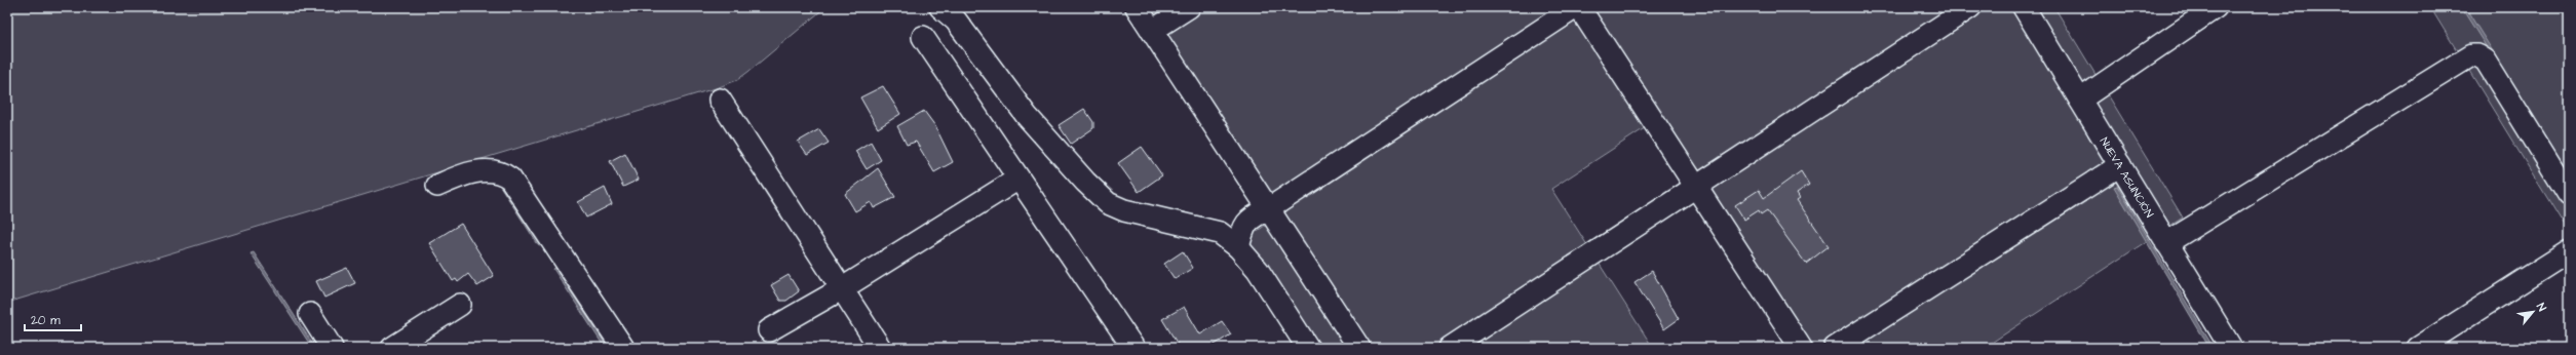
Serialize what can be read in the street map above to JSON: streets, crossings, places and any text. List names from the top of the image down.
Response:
{
  "streets": {
    "street": ["NUEVA ASUNCIÓN"]
  },
  "scale_bar": "20 m",
  "north": "top right"
}
